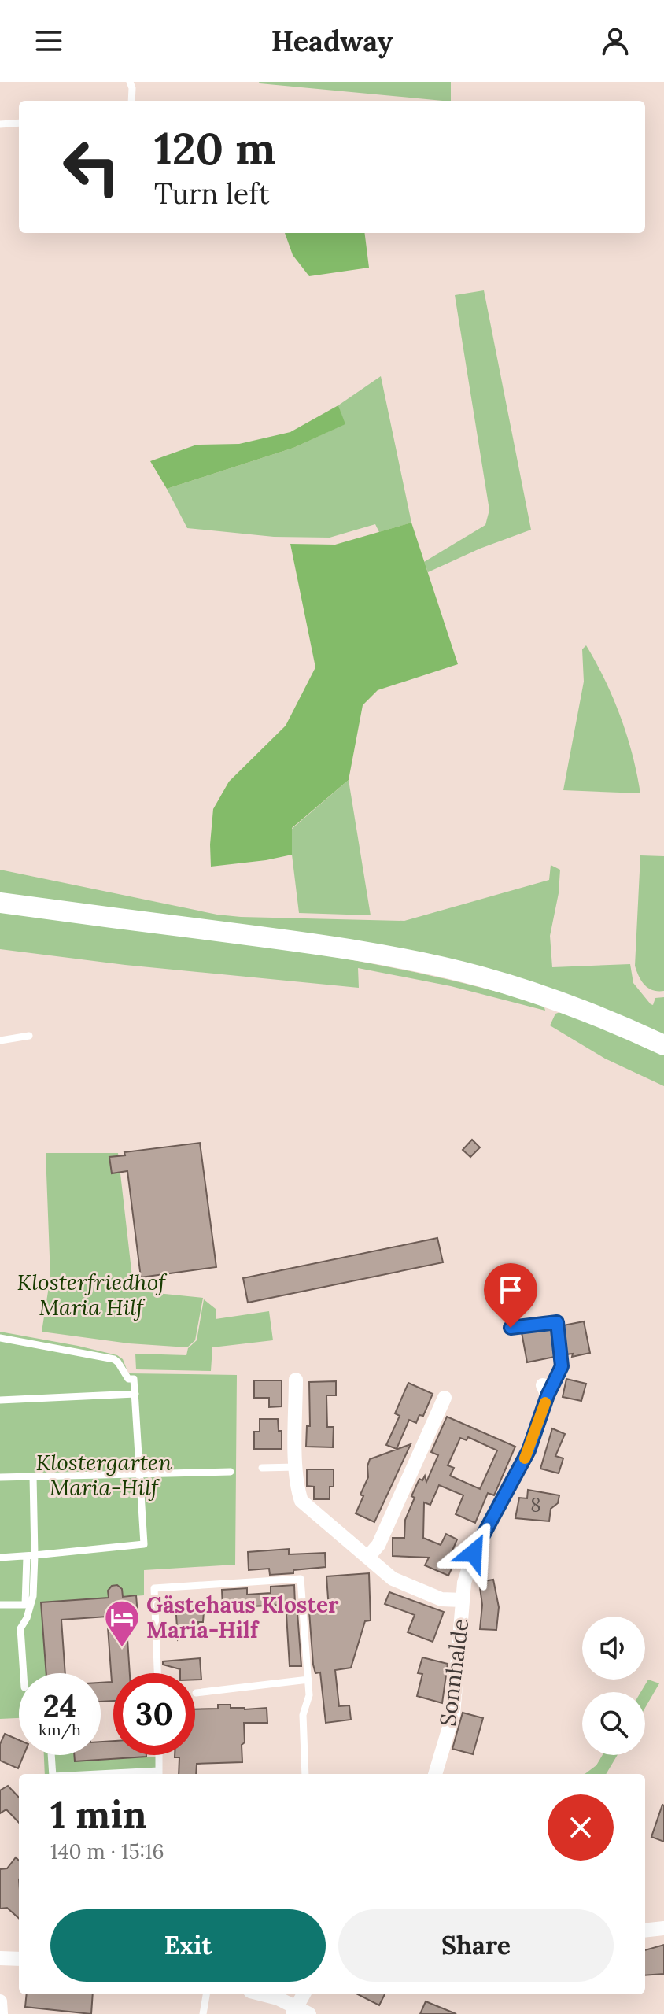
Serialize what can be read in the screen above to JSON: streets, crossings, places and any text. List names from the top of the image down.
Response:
{
  "streets": {
    "street": ["Sonnhalde"]
  },
  "parks": ["Klosterfriedhof Maria Hilf", "Klostergarten Maria-Hilf"],
  "places": {
    "hotel": ["Gästehaus Kloster Maria-Hilf"]
  },
  "house_numbers": ["8"],
  "page": {
    "header": "Headway",
    "turn": ["120 m", "Turn left"],
    "speed": "24 km/h",
    "limit": "30",
    "heading": ["1 min", "140 m · 15:16"],
    "buttons": ["Exit", "Share"]
  }
}
